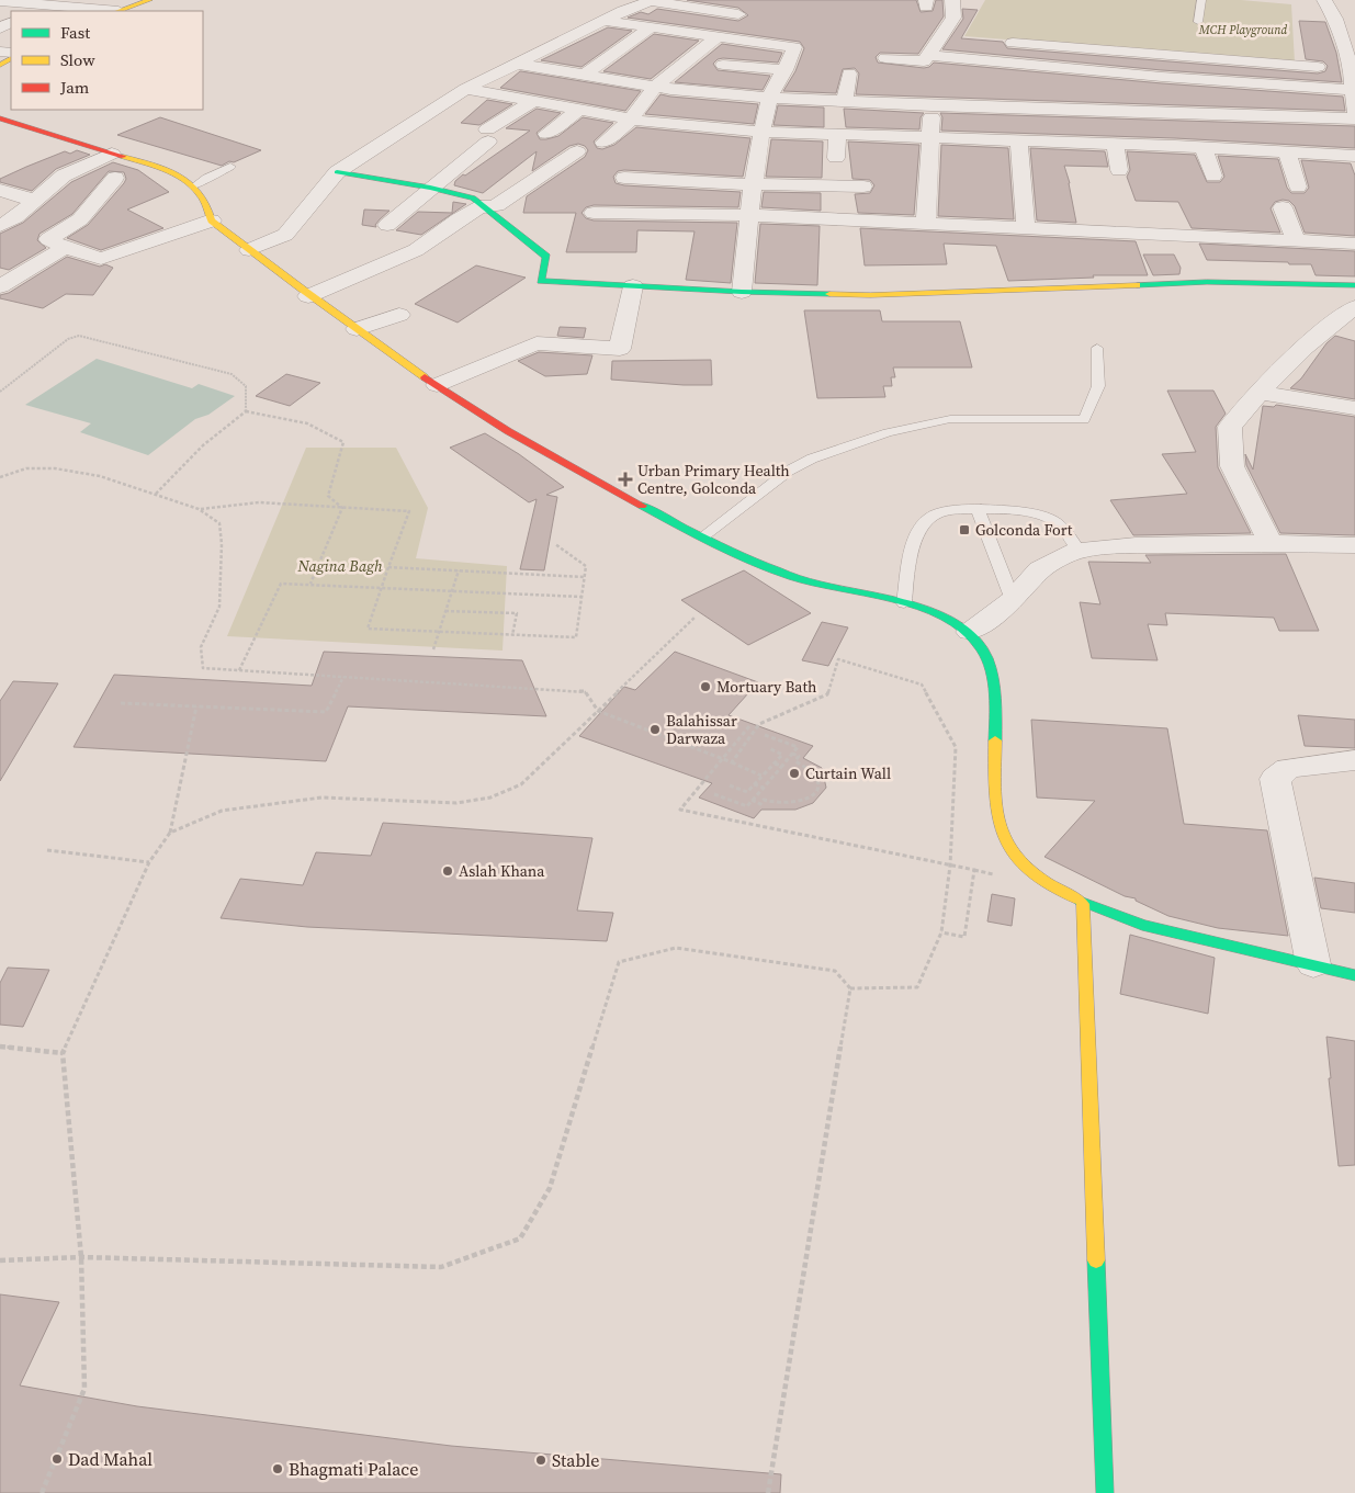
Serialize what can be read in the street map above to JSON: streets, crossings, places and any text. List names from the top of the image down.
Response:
{
  "parks": ["MCH Playground", "Nagina Bagh"],
  "places": {
    "health": ["Urban Primary Health Centre, Golconda"],
    "transit": ["Golconda Fort"],
    "other": [
      "Mortuary Bath",
      "Balahissar Darwaza",
      "Curtain Wall",
      "Aslah Khana",
      "Dad Mahal",
      "Stable",
      "Bhagmati Palace"
    ]
  },
  "legend": ["Fast", "Slow", "Jam"]
}
